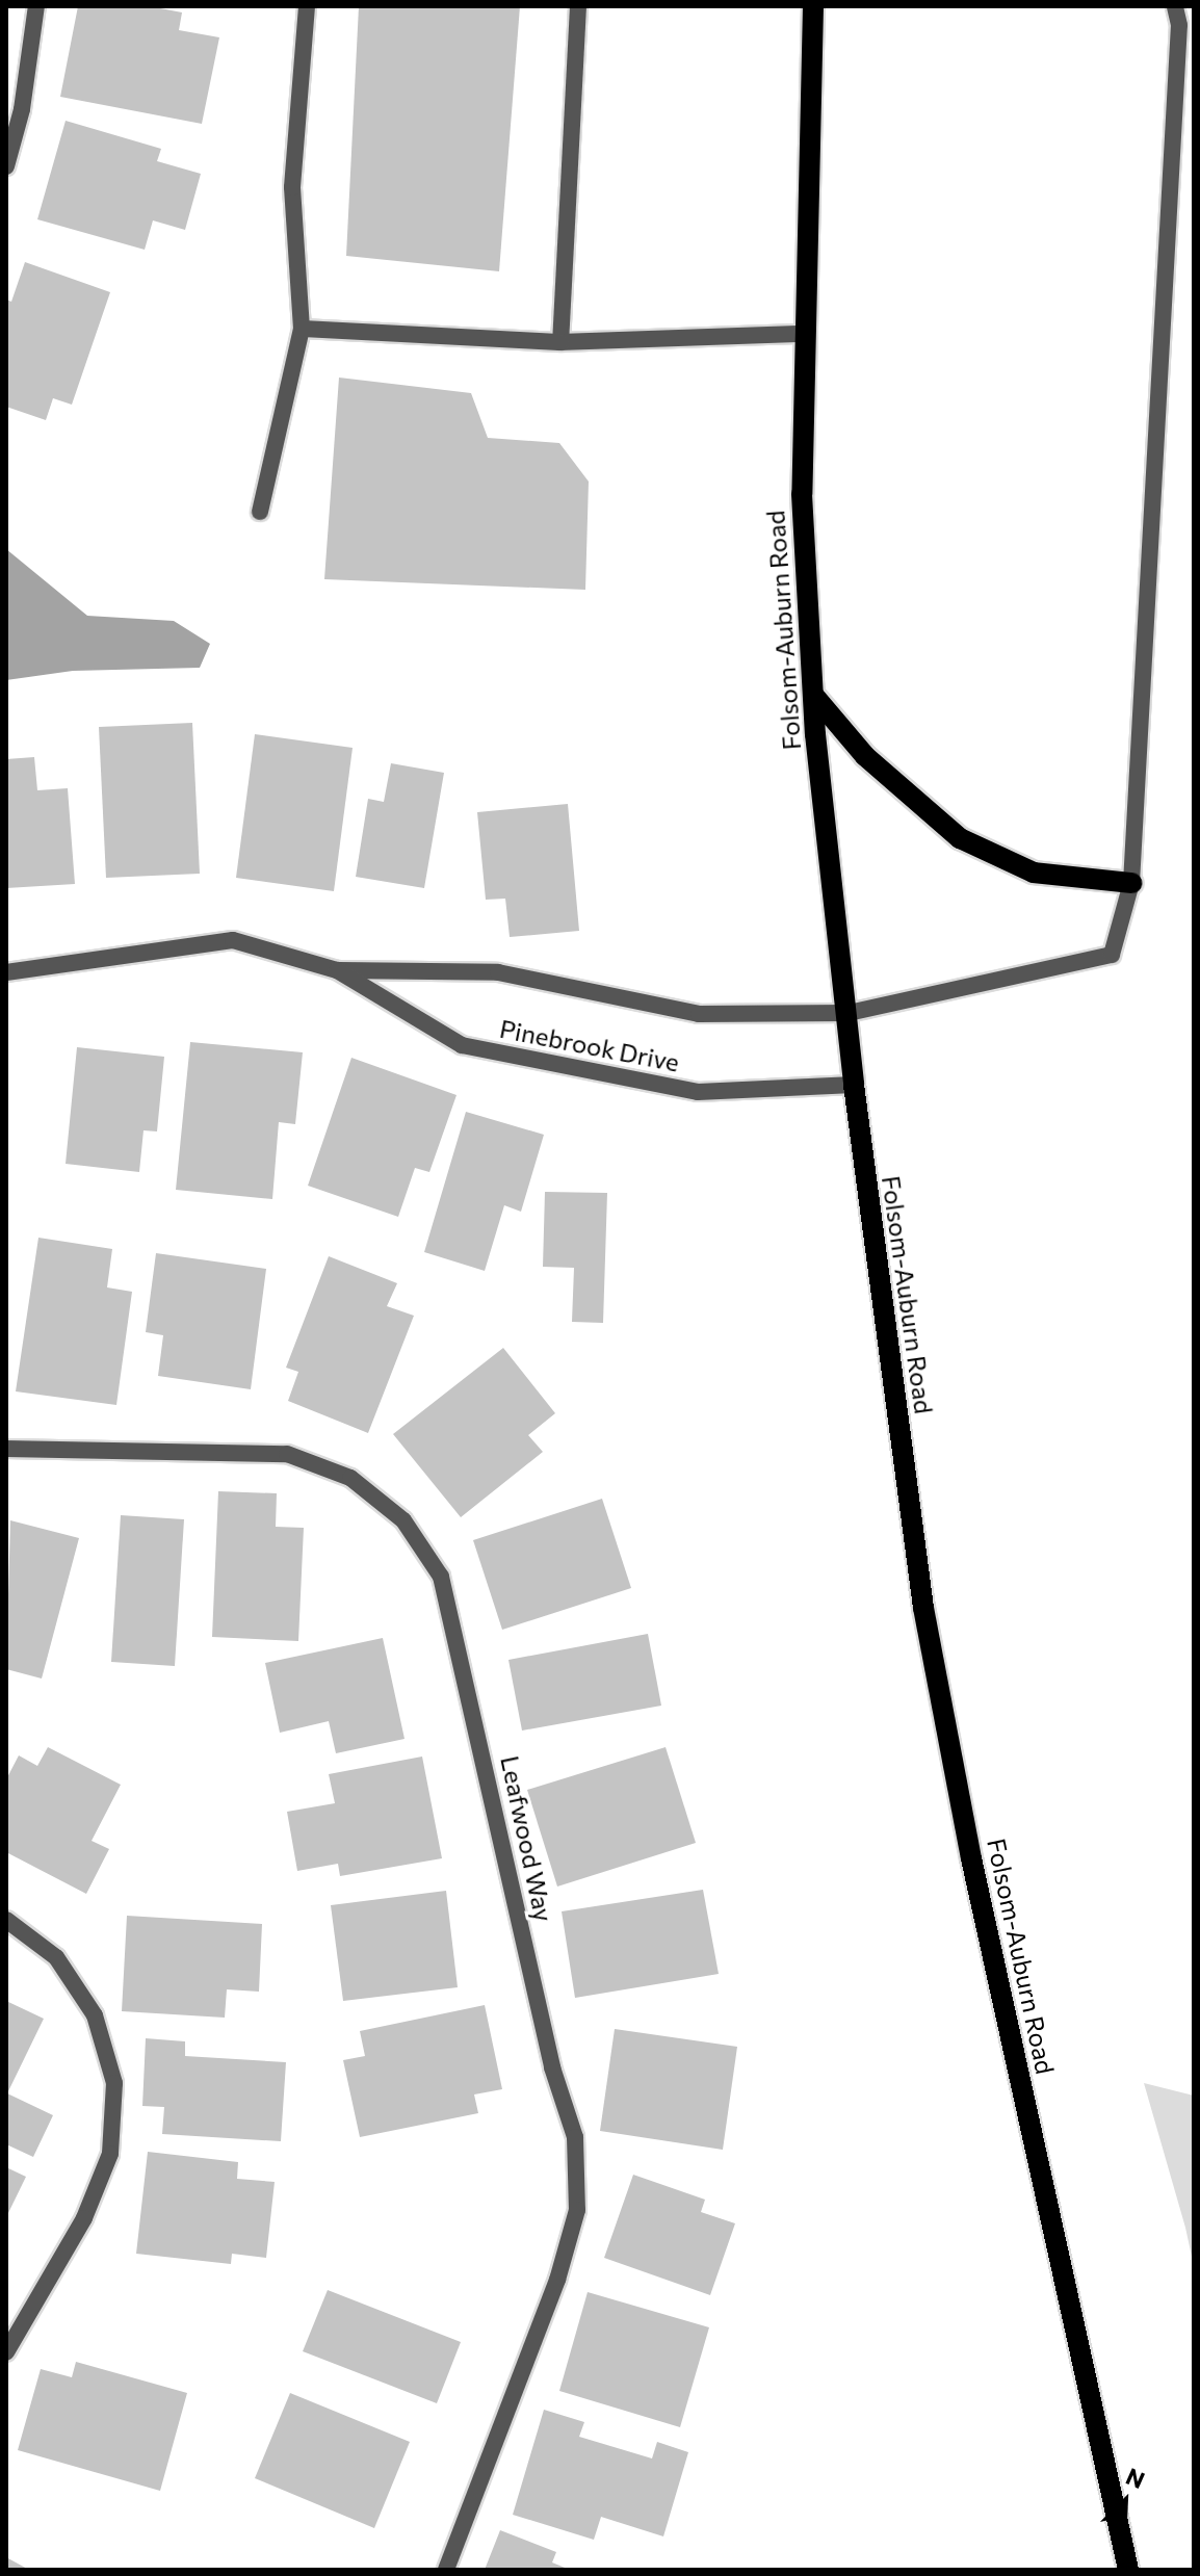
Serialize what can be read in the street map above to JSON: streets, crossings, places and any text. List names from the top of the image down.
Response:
{
  "streets": {
    "main road": ["Folsom-Auburn Road"],
    "street": ["Pinebrook Drive", "Leafwood Way"]
  },
  "crossings": [
    ["Folsom-Auburn Road", "Pinebrook Drive"]
  ],
  "north": "top right"
}
